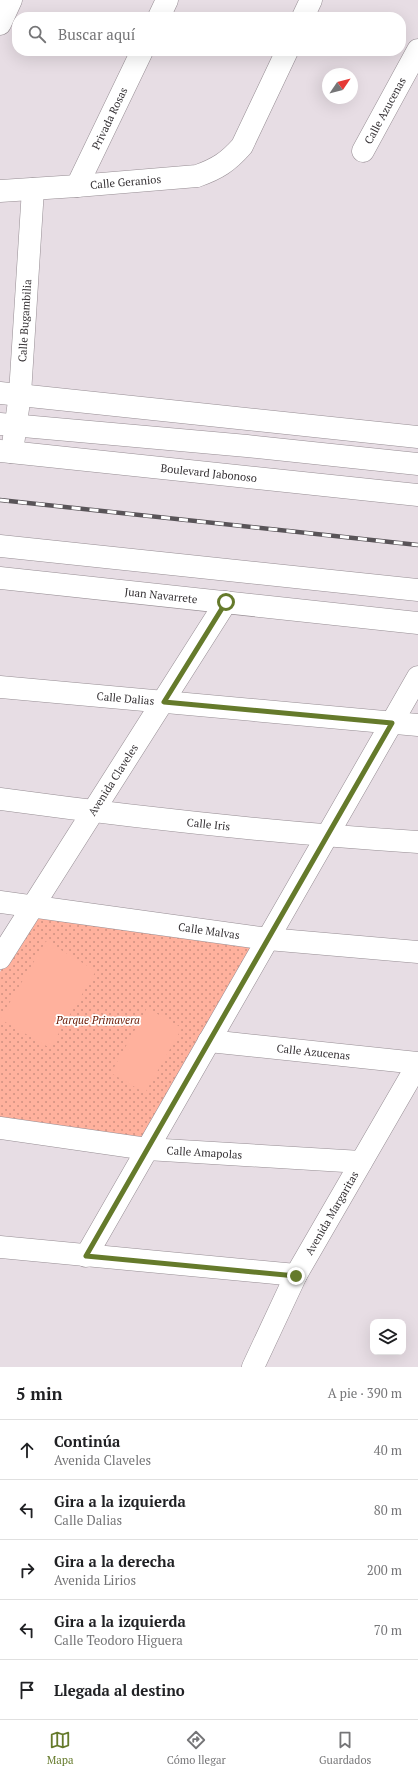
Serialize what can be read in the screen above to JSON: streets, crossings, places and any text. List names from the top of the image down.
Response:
{
  "streets": {
    "street": [
      "Calle Azucenas",
      "Privada Rosas",
      "Calle Geranios",
      "Calle Bugambilia",
      "Boulevard Jabonoso",
      "Juan Navarrete",
      "Calle Dalias",
      "Avenida Claveles",
      "Calle Iris",
      "Calle Malvas",
      "Calle Amapolas",
      "Avenida Margaritas"
    ]
  },
  "crossings": [
    ["Calle Azucenas", "Avenida Margaritas"],
    ["Privada Rosas", "Calle Geranios"],
    ["Calle Geranios", "Calle Bugambilia"],
    ["Calle Bugambilia", "Boulevard Jabonoso"],
    ["Juan Navarrete", "Avenida Claveles"],
    ["Calle Dalias", "Avenida Claveles"],
    ["Avenida Claveles", "Calle Iris"],
    ["Avenida Claveles", "Calle Malvas"],
    ["Calle Amapolas", "Avenida Margaritas"]
  ],
  "parks": ["Parque Primavera"],
  "north": "top right",
  "page": {
    "search": "Buscar aquí",
    "heading": ["5 min", "A pie · 390 m"],
    "list": [
      ["Continúa", "Avenida Claveles", "40 m"],
      ["Gira a la izquierda", "Calle Dalias", "80 m"],
      ["Gira a la derecha", "Avenida Lirios", "200 m"],
      ["Gira a la izquierda", "Calle Teodoro Higuera", "70 m"],
      "Llegada al destino"
    ],
    "nav": ["Mapa", "Cómo llegar", "Guardados"]
  }
}
